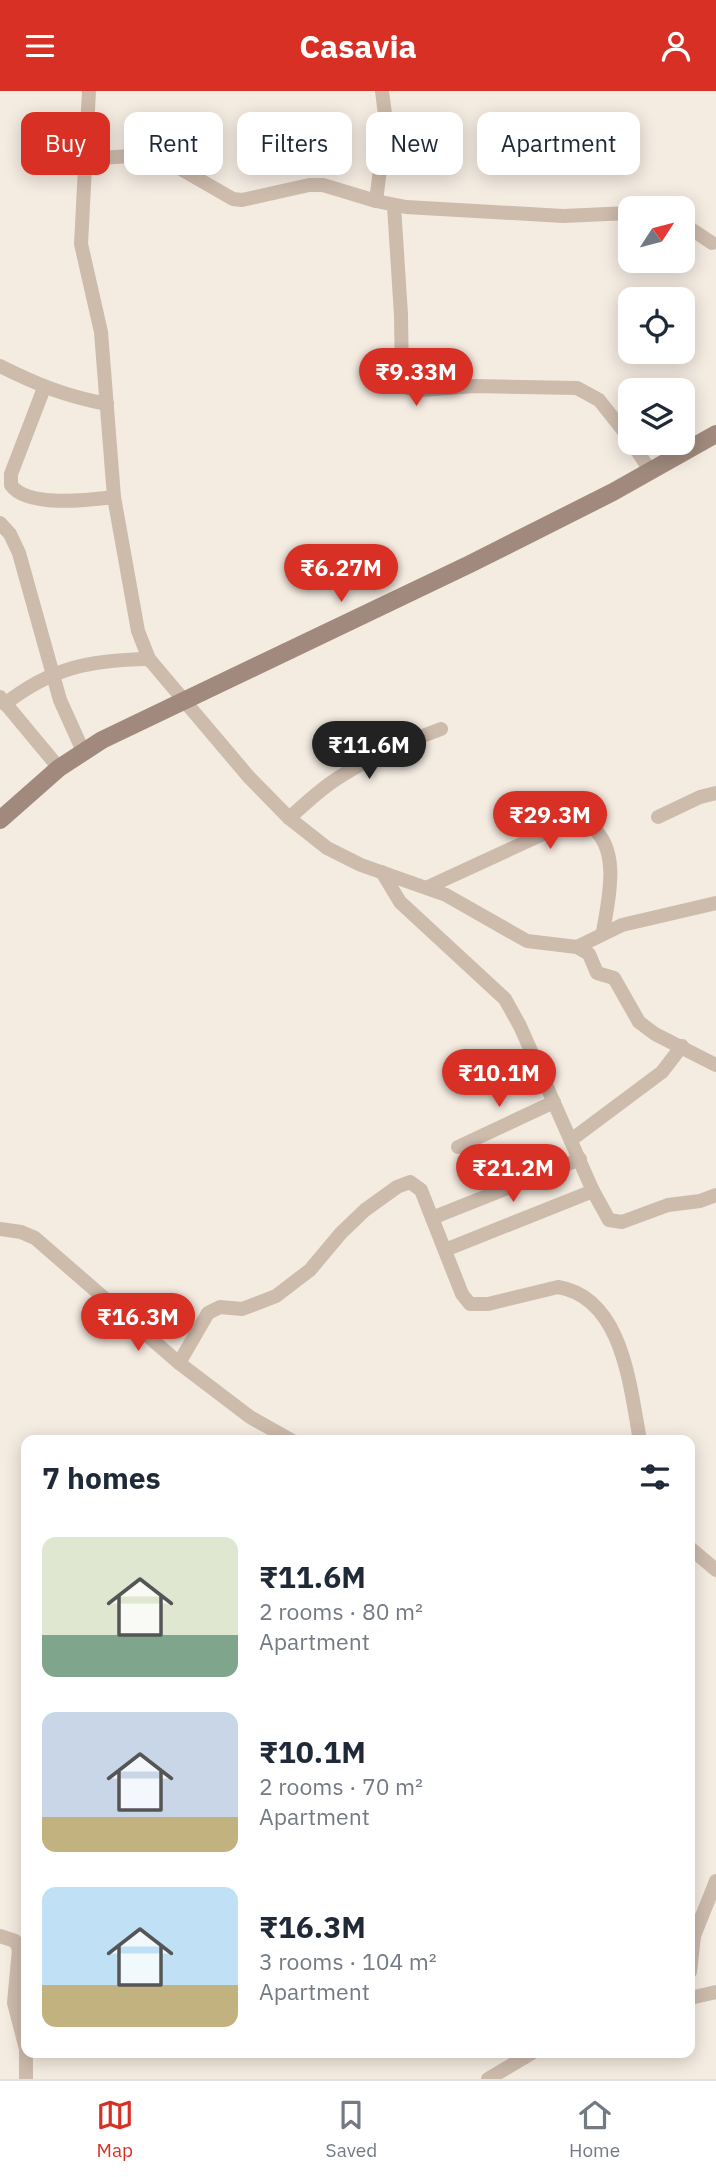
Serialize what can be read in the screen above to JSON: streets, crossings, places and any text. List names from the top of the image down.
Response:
{
  "north": "top right",
  "page": {
    "header": "Casavia",
    "chip": [
      "Buy",
      "Rent",
      "Filters",
      "New",
      "Apartment"
    ],
    "price": [
      "₹9.33M",
      "₹6.27M",
      "₹11.6M",
      "₹29.3M",
      "₹10.1M",
      "₹21.2M",
      "₹16.3M"
    ],
    "heading": "7 homes",
    "list": [
      {
        "name": "₹11.6M",
        "note": "2 rooms · 80 m² · Apartment"
      },
      {
        "name": "₹10.1M",
        "note": "2 rooms · 70 m² · Apartment"
      },
      {
        "name": "₹16.3M",
        "note": "3 rooms · 104 m² · Apartment"
      }
    ],
    "tabs": ["Map", "Saved", "Home"]
  }
}
